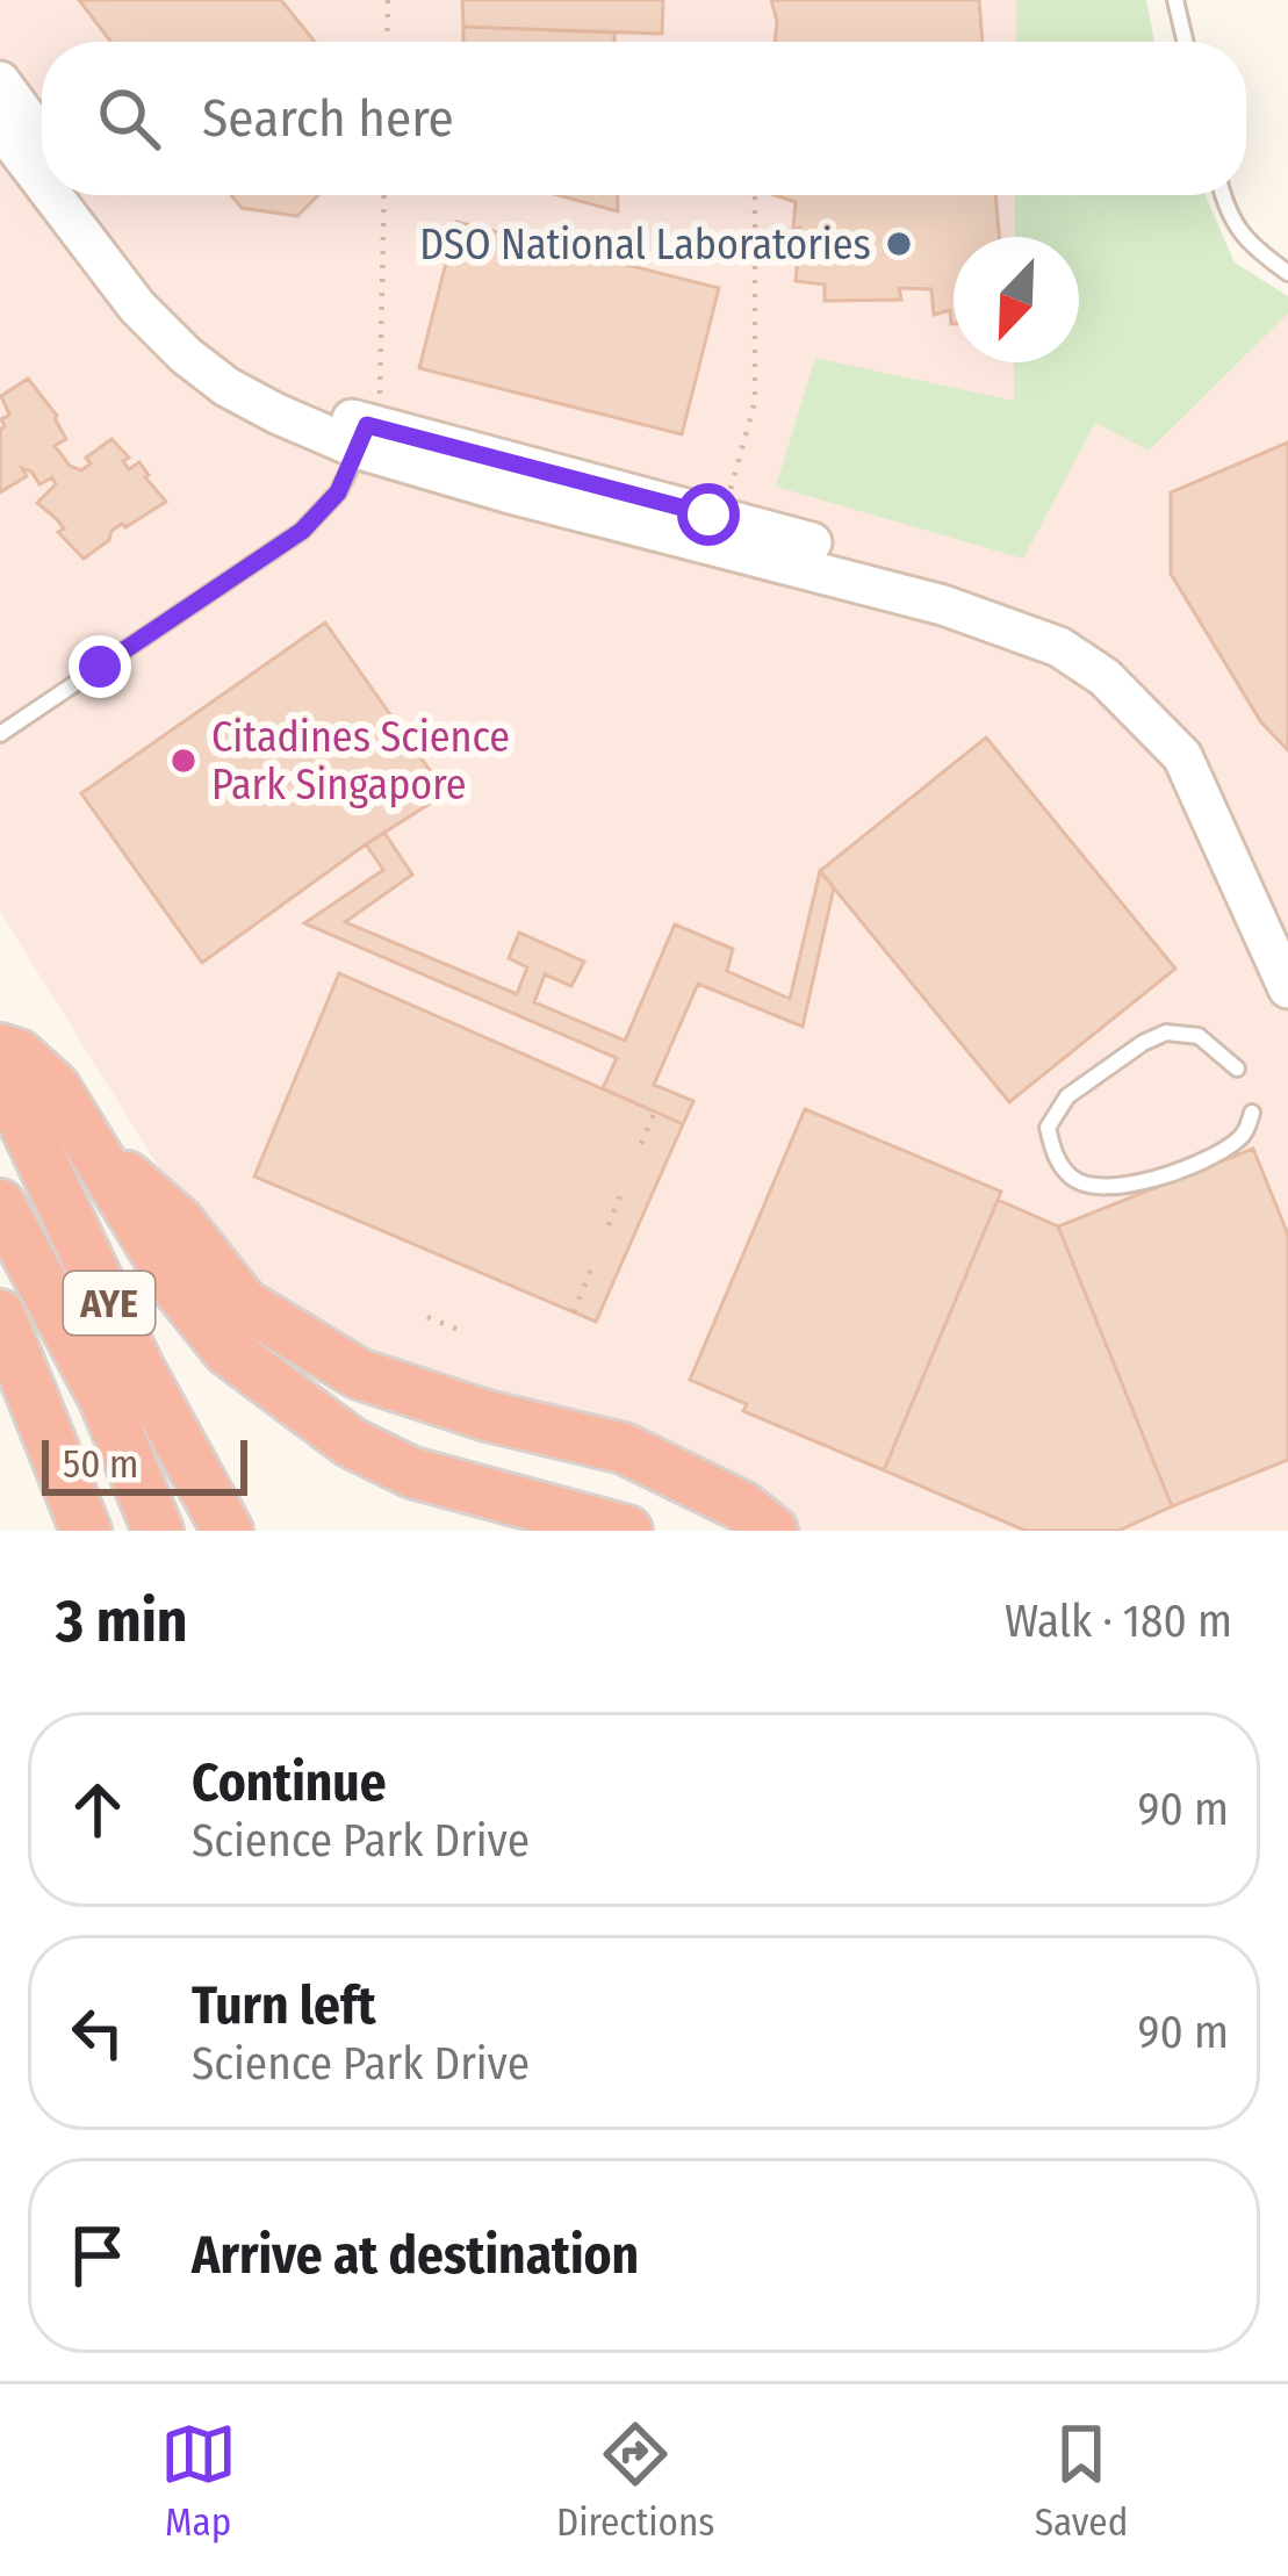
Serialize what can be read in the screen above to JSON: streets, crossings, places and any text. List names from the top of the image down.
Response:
{
  "streets": {
    "highway": ["AYE"]
  },
  "places": ["DSO National Laboratories", "Citadines Science Park Singapore"],
  "scale_bar": "50 m",
  "north": "bottom left",
  "page": {
    "search": "Search here",
    "scale": "50 m",
    "heading": ["3 min", "Walk · 180 m"],
    "list": [
      ["Continue", "Science Park Drive", "90 m"],
      ["Turn left", "Science Park Drive", "90 m"],
      "Arrive at destination"
    ],
    "nav": ["Map", "Directions", "Saved"]
  }
}
